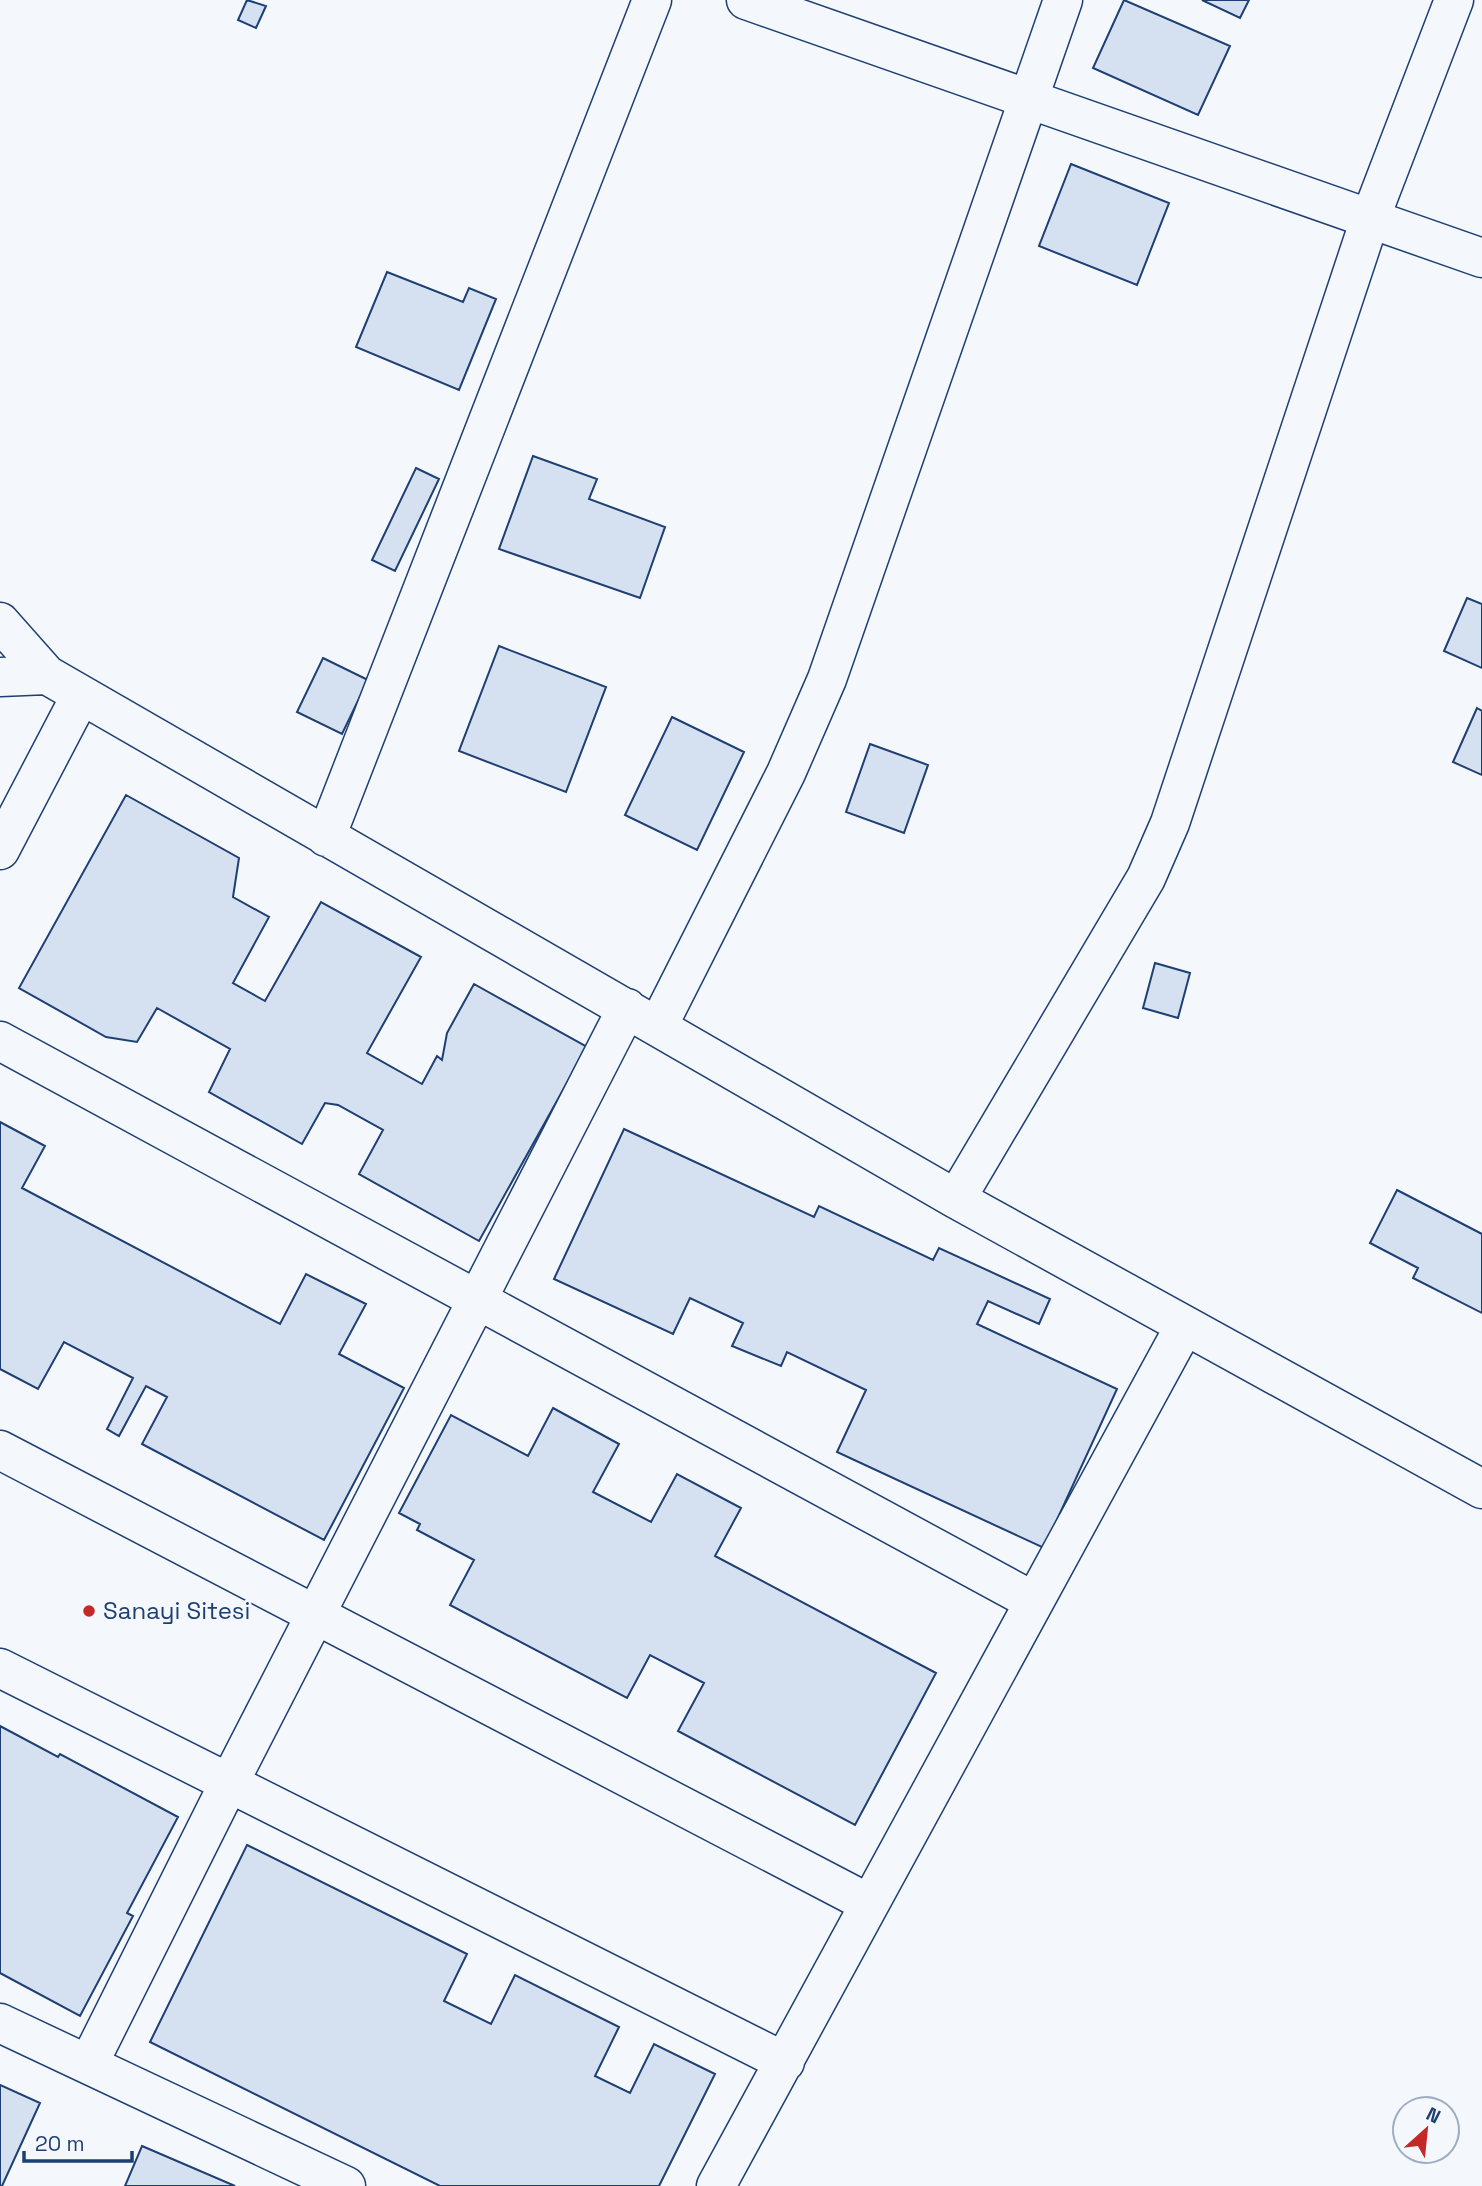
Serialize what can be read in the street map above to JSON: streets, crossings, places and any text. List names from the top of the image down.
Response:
{
  "places": ["Sanayi Sitesi"],
  "scale_bar": "20 m",
  "north": "top right"
}
